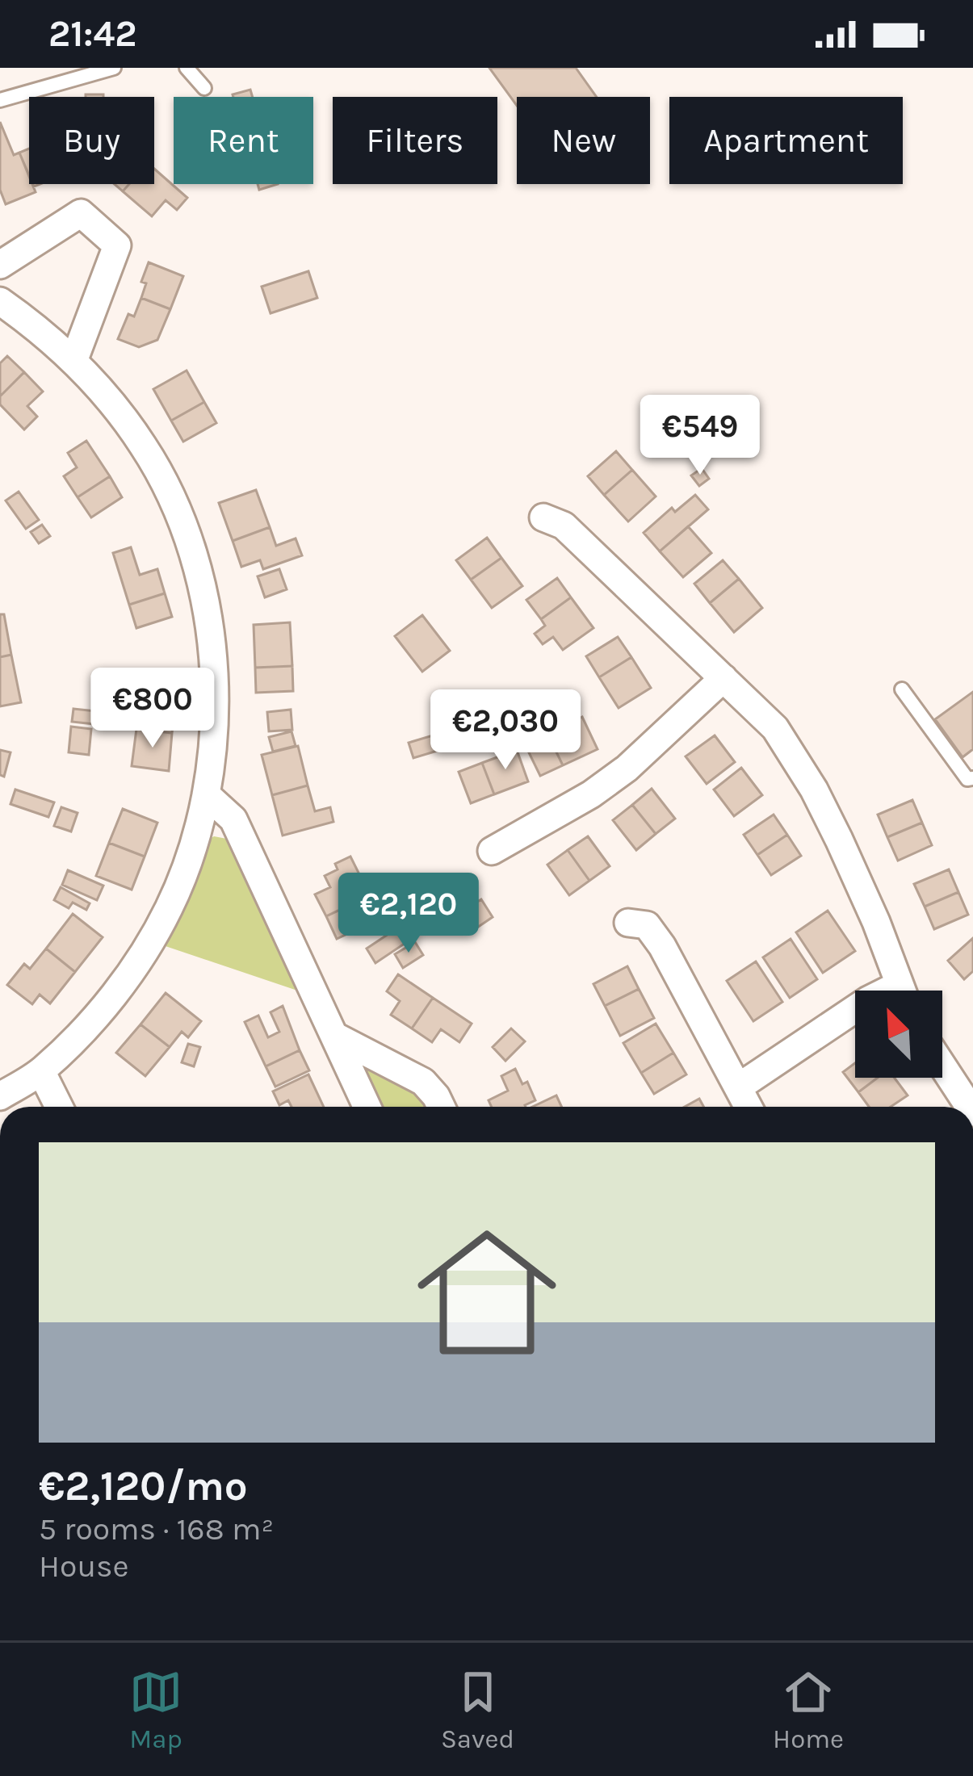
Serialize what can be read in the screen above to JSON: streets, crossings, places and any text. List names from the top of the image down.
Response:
{
  "north": "top left",
  "page": {
    "status": "21:42",
    "chip": [
      "Buy",
      "Rent",
      "Filters",
      "New",
      "Apartment"
    ],
    "price": [
      "€549",
      "€800",
      "€2,030",
      "€2,120"
    ],
    "list": [
      {
        "name": "€2,120/mo",
        "note": "5 rooms · 168 m² · House"
      }
    ],
    "tabs": ["Map", "Saved", "Home"]
  }
}
